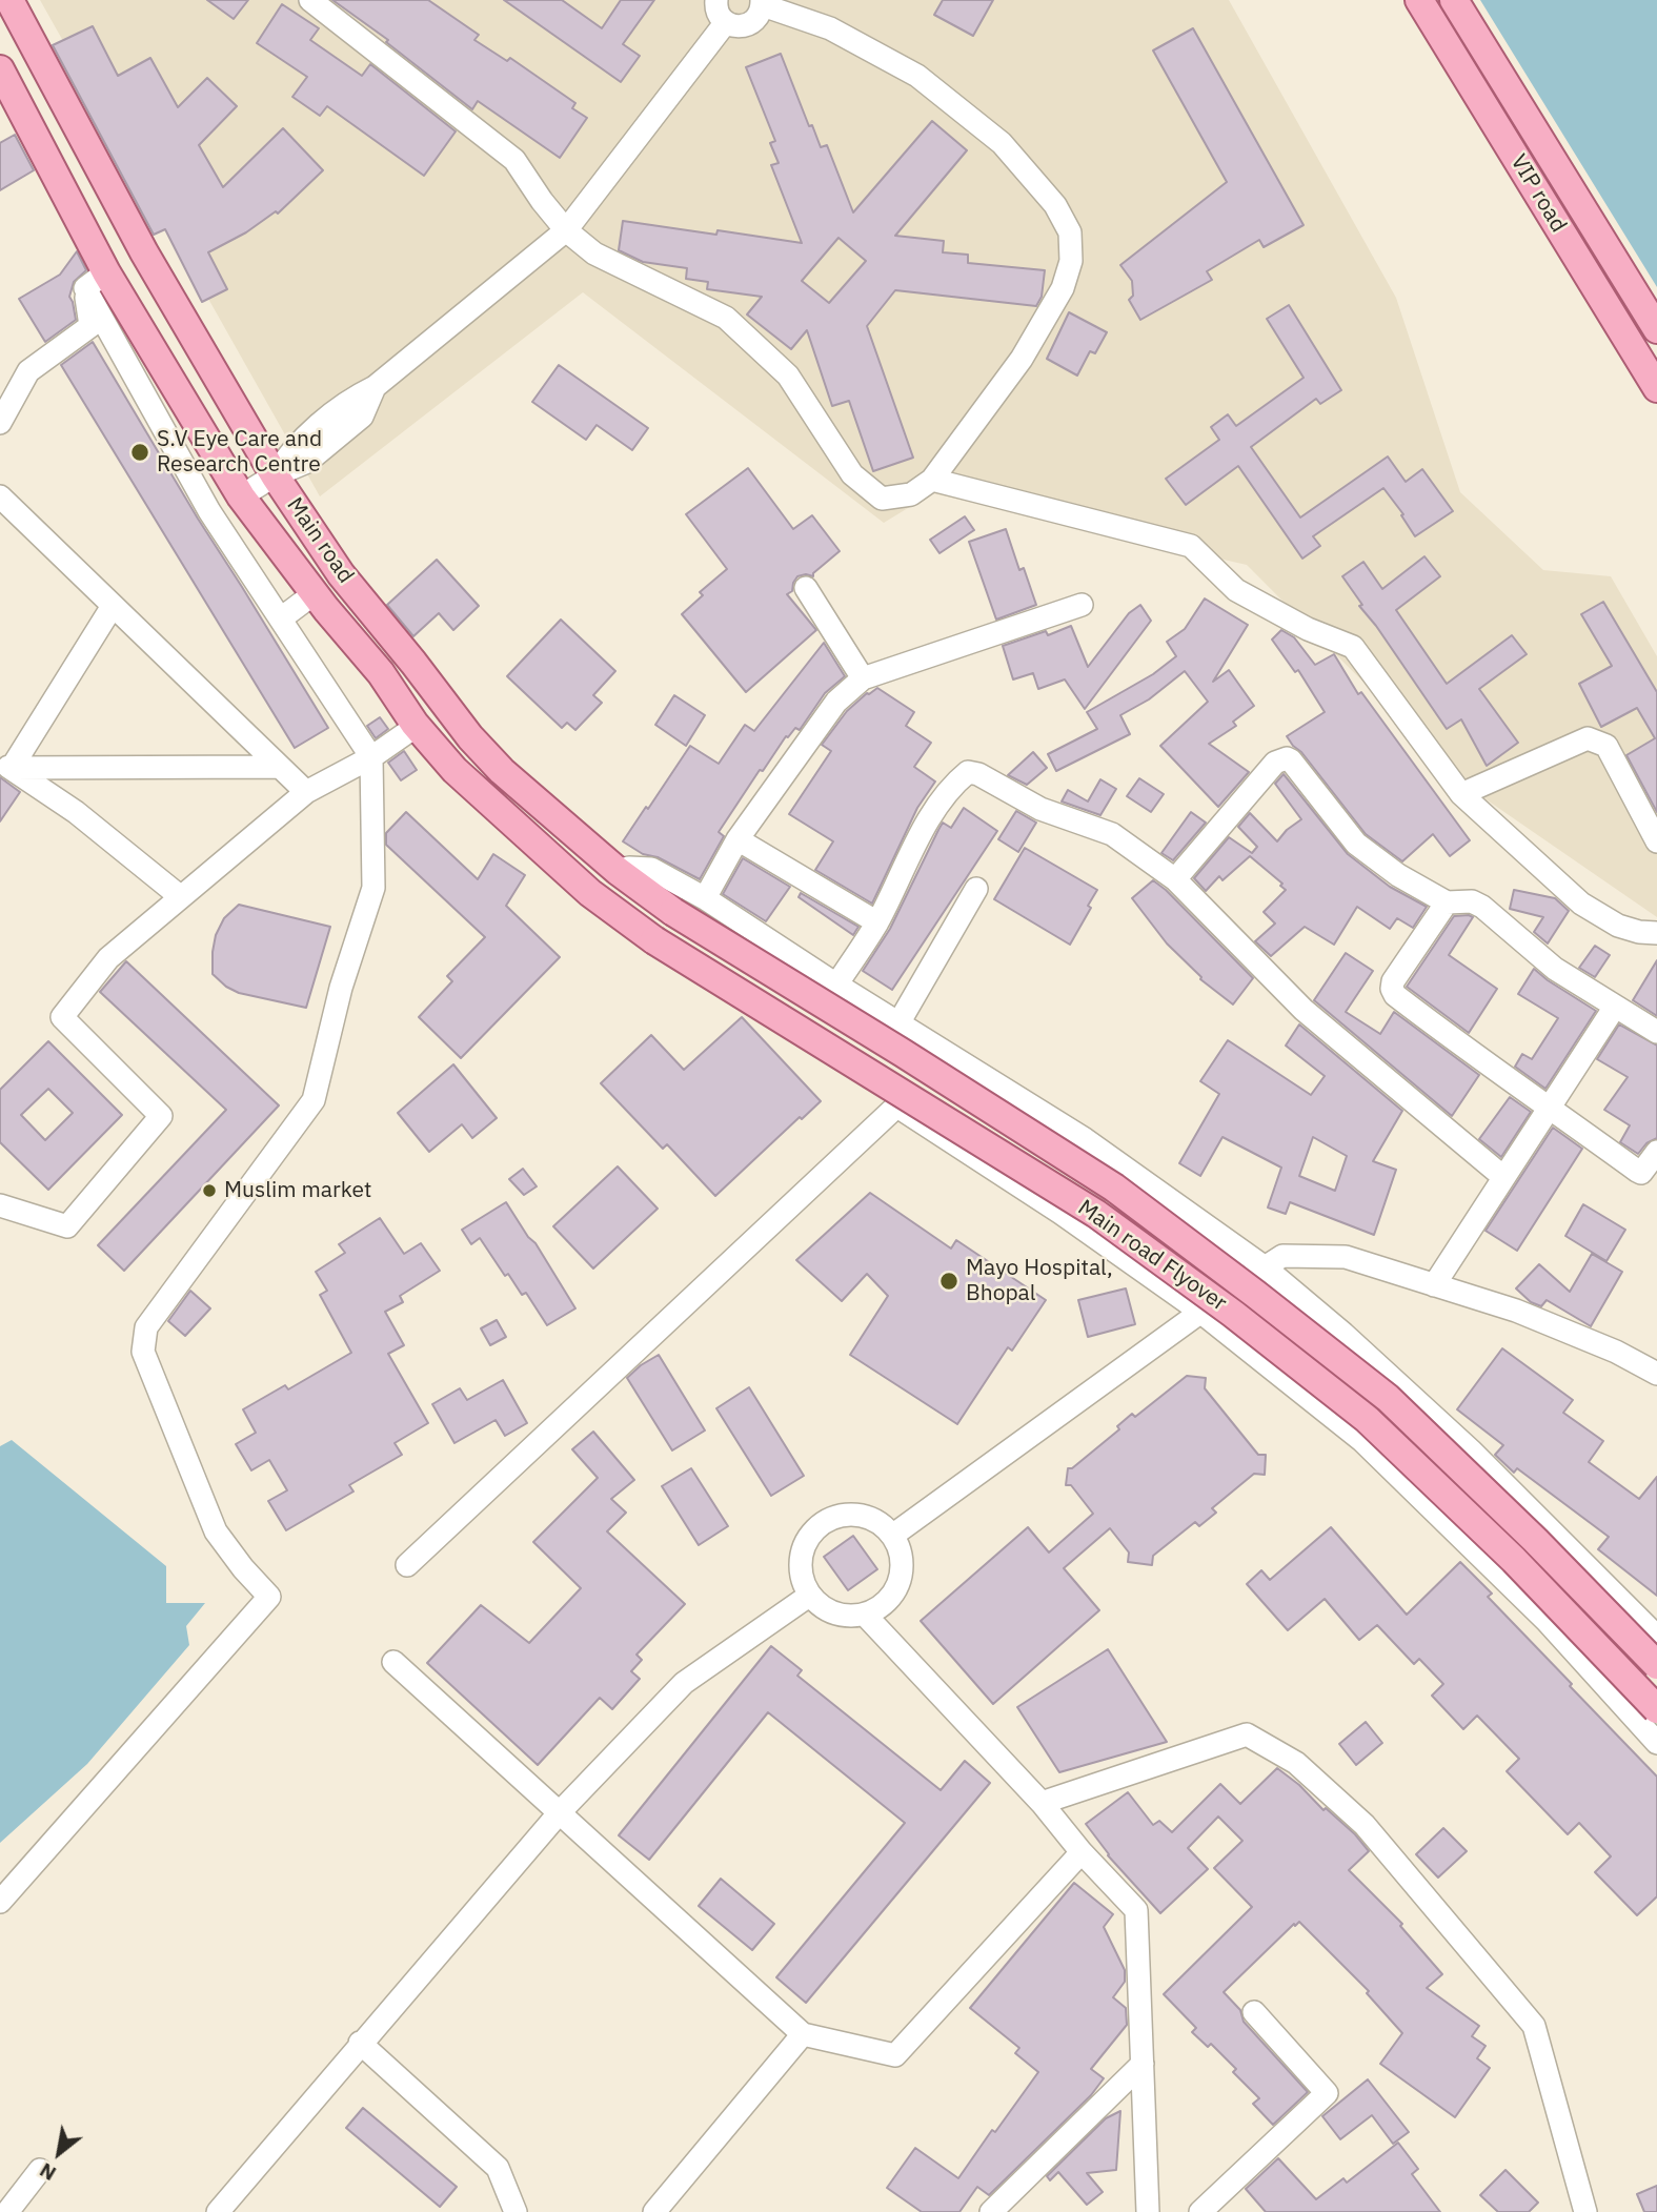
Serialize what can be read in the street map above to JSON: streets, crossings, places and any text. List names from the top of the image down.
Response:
{
  "streets": {
    "main road": ["VIP road", "Main road", "Main road Flyover"]
  },
  "crossings": [
    ["Main road", "Main road Flyover"]
  ],
  "places": ["S.V Eye Care and Research Centre", "Muslim market", "Mayo Hospital, Bhopal"],
  "north": "bottom left"
}
